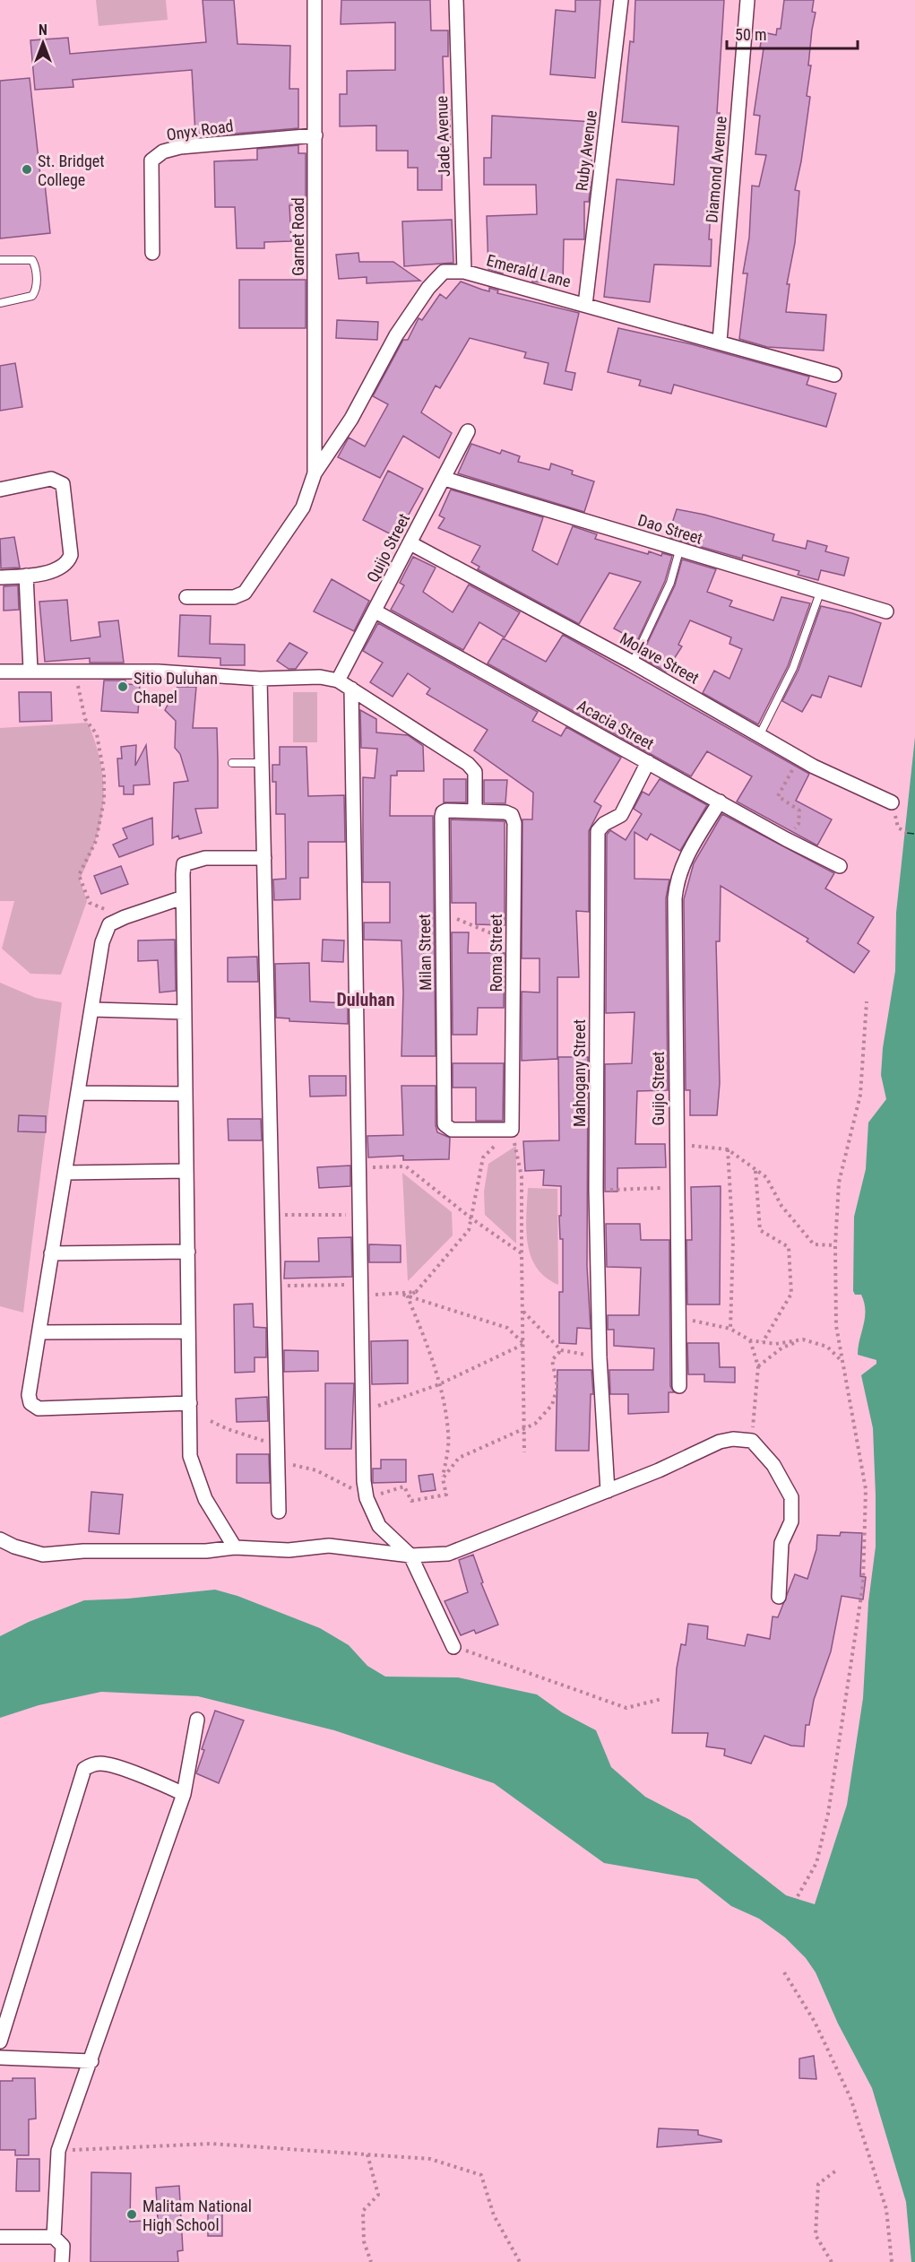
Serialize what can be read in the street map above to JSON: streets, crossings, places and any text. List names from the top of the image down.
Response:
{
  "streets": {
    "street": [
      "Onyx Road",
      "Jade Avenue",
      "Ruby Avenue",
      "Diamond Avenue",
      "Garnet Road",
      "Emerald Lane",
      "Dao Street",
      "Quijo Street",
      "Molave Street",
      "Acacia Street",
      "Milan Street",
      "Roma Street",
      "Mahogany Street",
      "Guijo Street"
    ]
  },
  "crossings": [
    ["Onyx Road", "Garnet Road"],
    ["Jade Avenue", "Emerald Lane"],
    ["Ruby Avenue", "Emerald Lane"],
    ["Diamond Avenue", "Emerald Lane"],
    ["Garnet Road", "Emerald Lane"],
    ["Dao Street", "Quijo Street"],
    ["Quijo Street", "Molave Street"],
    ["Quijo Street", "Acacia Street"],
    ["Acacia Street", "Mahogany Street"],
    ["Acacia Street", "Guijo Street"],
    ["Milan Street", "Roma Street"]
  ],
  "districts": ["Duluhan"],
  "places": ["St. Bridget College", "Sitio Duluhan Chapel", "Malitam National High School"],
  "scale_bar": "50 m",
  "north": "top"
}
